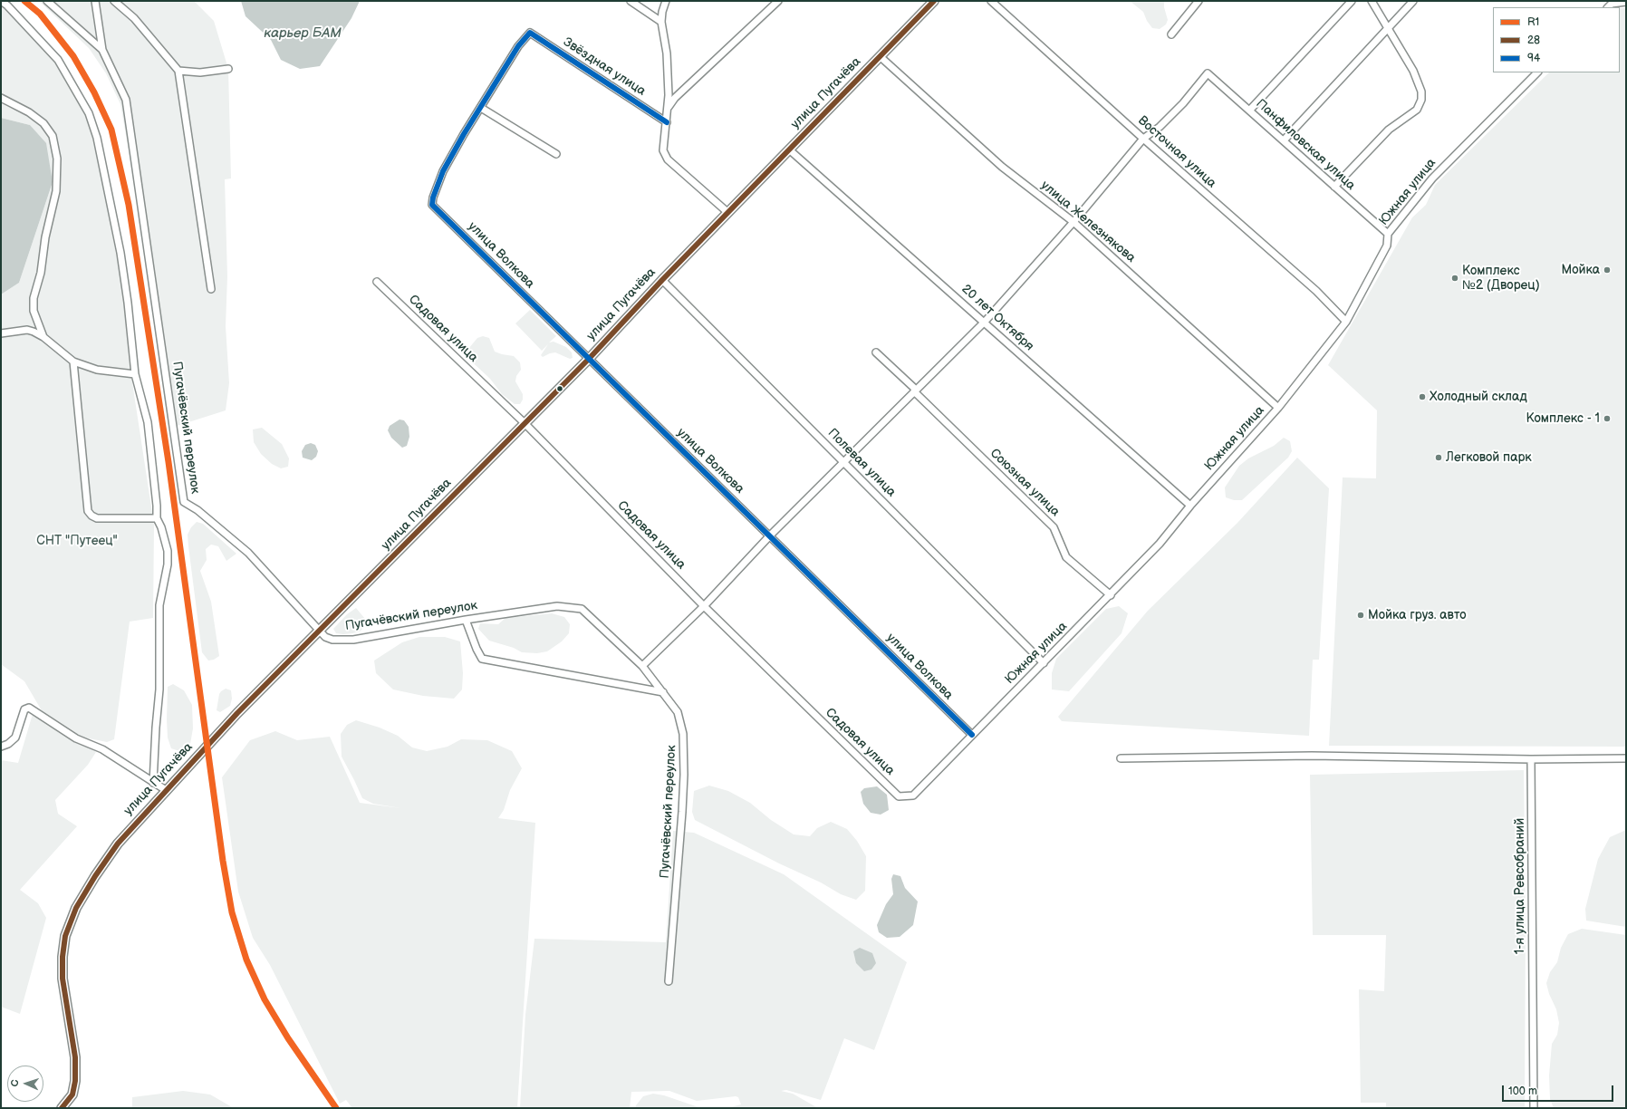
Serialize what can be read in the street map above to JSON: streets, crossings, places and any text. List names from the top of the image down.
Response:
{
  "streets": {
    "street": [
      "Звёздная улица",
      "улица Пугачёва",
      "Панфиловская улица",
      "Восточная улица",
      "Южная улица",
      "улица Железнякова",
      "улица Волкова",
      "20 лет Октября",
      "Садовая улица",
      "Пугачёвский переулок",
      "Полевая улица",
      "Союзная улица",
      "1-я улица Ревсобраний"
    ]
  },
  "crossings": [
    ["Звёздная улица", "улица Волкова"],
    ["улица Пугачёва", "улица Железнякова"],
    ["улица Пугачёва", "улица Волкова"],
    ["улица Пугачёва", "20 лет Октября"],
    ["улица Пугачёва", "Садовая улица"],
    ["улица Пугачёва", "Пугачёвский переулок"],
    ["улица Пугачёва", "Полевая улица"],
    ["Панфиловская улица", "Восточная улица"],
    ["Панфиловская улица", "Южная улица"],
    ["Восточная улица", "Южная улица"],
    ["Южная улица", "улица Железнякова"],
    ["Южная улица", "улица Волкова"],
    ["Южная улица", "20 лет Октября"],
    ["Южная улица", "Садовая улица"],
    ["Южная улица", "Полевая улица"],
    ["Южная улица", "Союзная улица"]
  ],
  "water": ["карьер БАМ"],
  "parks": ["СНТ \"Путеец\""],
  "places": [
    "Мойка",
    "Комплекс №2 (Дворец)",
    "Холодный склад",
    "Комплекс - 1",
    "Легковой парк",
    "Мойка груз. авто"
  ],
  "lines": ["transit line R1", "transit line 28", "transit line 94"],
  "legend": ["R1", "28", "94"],
  "scale_bar": "100 m",
  "north": "left"
}
